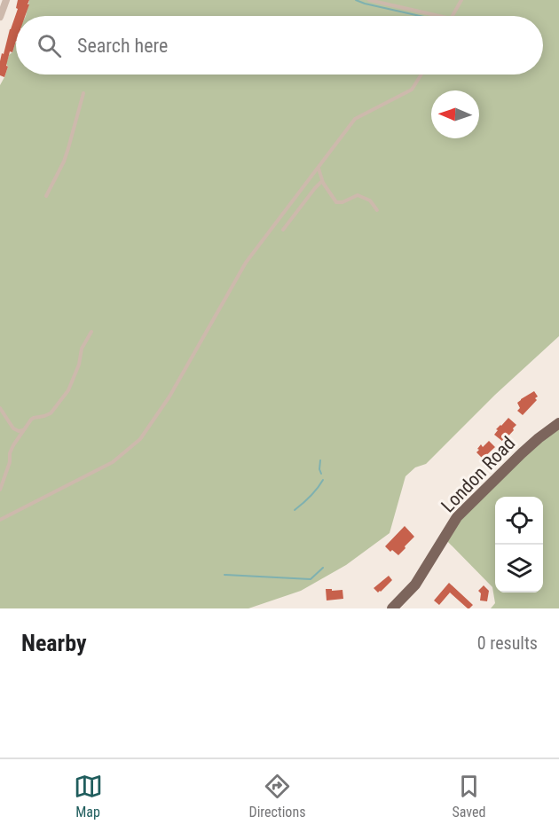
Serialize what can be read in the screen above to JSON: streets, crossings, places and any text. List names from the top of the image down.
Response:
{
  "streets": {
    "main road": ["London Road"]
  },
  "north": "left",
  "page": {
    "search": "Search here",
    "heading": ["Nearby", "0 results"],
    "nav": ["Map", "Directions", "Saved"]
  }
}
